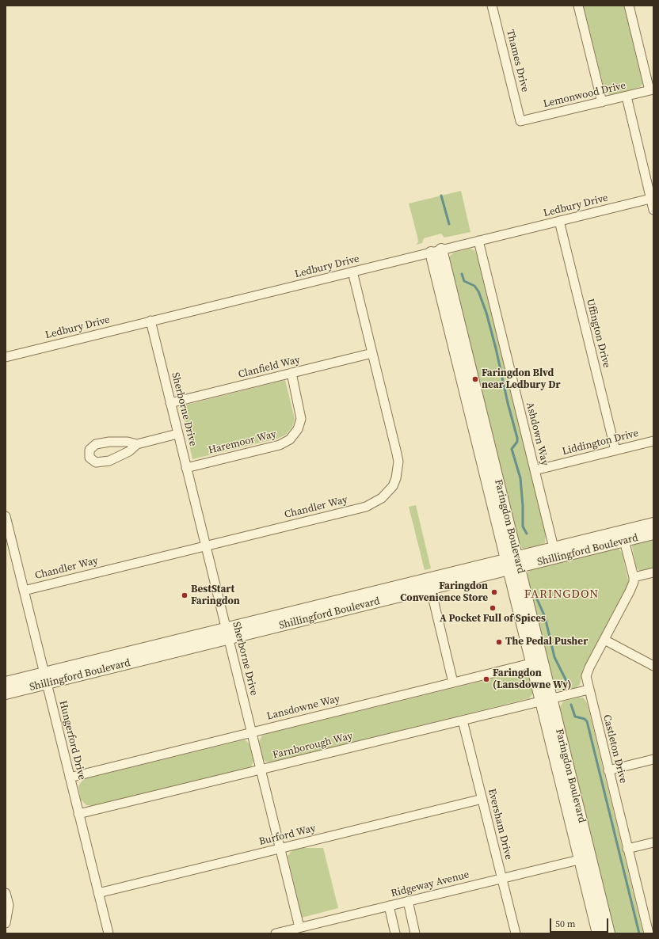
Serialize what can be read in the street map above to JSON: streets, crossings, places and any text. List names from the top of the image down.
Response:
{
  "streets": {
    "street": [
      "Thames Drive",
      "Lemonwood Drive",
      "Ledbury Drive",
      "Uffington Drive",
      "Clanfield Way",
      "Sherborne Drive",
      "Ashdown Way",
      "Haremoor Way",
      "Liddington Drive",
      "Chandler Way",
      "Faringdon Boulevard",
      "Shillingford Boulevard",
      "Lansdowne Way",
      "Hungerford Drive",
      "Farnborough Way",
      "Castleton Drive",
      "Eversham Drive",
      "Burford Way",
      "Ridgeway Avenue"
    ]
  },
  "crossings": [
    ["Thames Drive", "Lemonwood Drive"],
    ["Ledbury Drive", "Uffington Drive"],
    ["Ledbury Drive", "Sherborne Drive"],
    ["Ledbury Drive", "Ashdown Way"],
    ["Ledbury Drive", "Chandler Way"],
    ["Ledbury Drive", "Faringdon Boulevard"],
    ["Uffington Drive", "Liddington Drive"],
    ["Clanfield Way", "Sherborne Drive"],
    ["Clanfield Way", "Haremoor Way"],
    ["Clanfield Way", "Chandler Way"],
    ["Sherborne Drive", "Haremoor Way"],
    ["Sherborne Drive", "Chandler Way"],
    ["Sherborne Drive", "Shillingford Boulevard"],
    ["Sherborne Drive", "Lansdowne Way"],
    ["Sherborne Drive", "Farnborough Way"],
    ["Sherborne Drive", "Burford Way"],
    ["Sherborne Drive", "Ridgeway Avenue"],
    ["Ashdown Way", "Liddington Drive"],
    ["Ashdown Way", "Shillingford Boulevard"],
    ["Chandler Way", "Hungerford Drive"],
    ["Faringdon Boulevard", "Shillingford Boulevard"],
    ["Faringdon Boulevard", "Lansdowne Way"],
    ["Faringdon Boulevard", "Farnborough Way"],
    ["Faringdon Boulevard", "Ridgeway Avenue"],
    ["Shillingford Boulevard", "Hungerford Drive"],
    ["Lansdowne Way", "Hungerford Drive"],
    ["Hungerford Drive", "Farnborough Way"],
    ["Hungerford Drive", "Burford Way"],
    ["Farnborough Way", "Castleton Drive"],
    ["Farnborough Way", "Eversham Drive"],
    ["Eversham Drive", "Burford Way"],
    ["Eversham Drive", "Ridgeway Avenue"]
  ],
  "districts": ["FARINGDON"],
  "places": [
    "Faringdon Blvd near Ledbury Dr",
    "Faringdon Convenience Store",
    "BestStart Faringdon",
    "A Pocket Full of Spices",
    "The Pedal Pusher",
    "Faringdon (Lansdowne Wy)"
  ],
  "scale_bar": "50 m"
}
